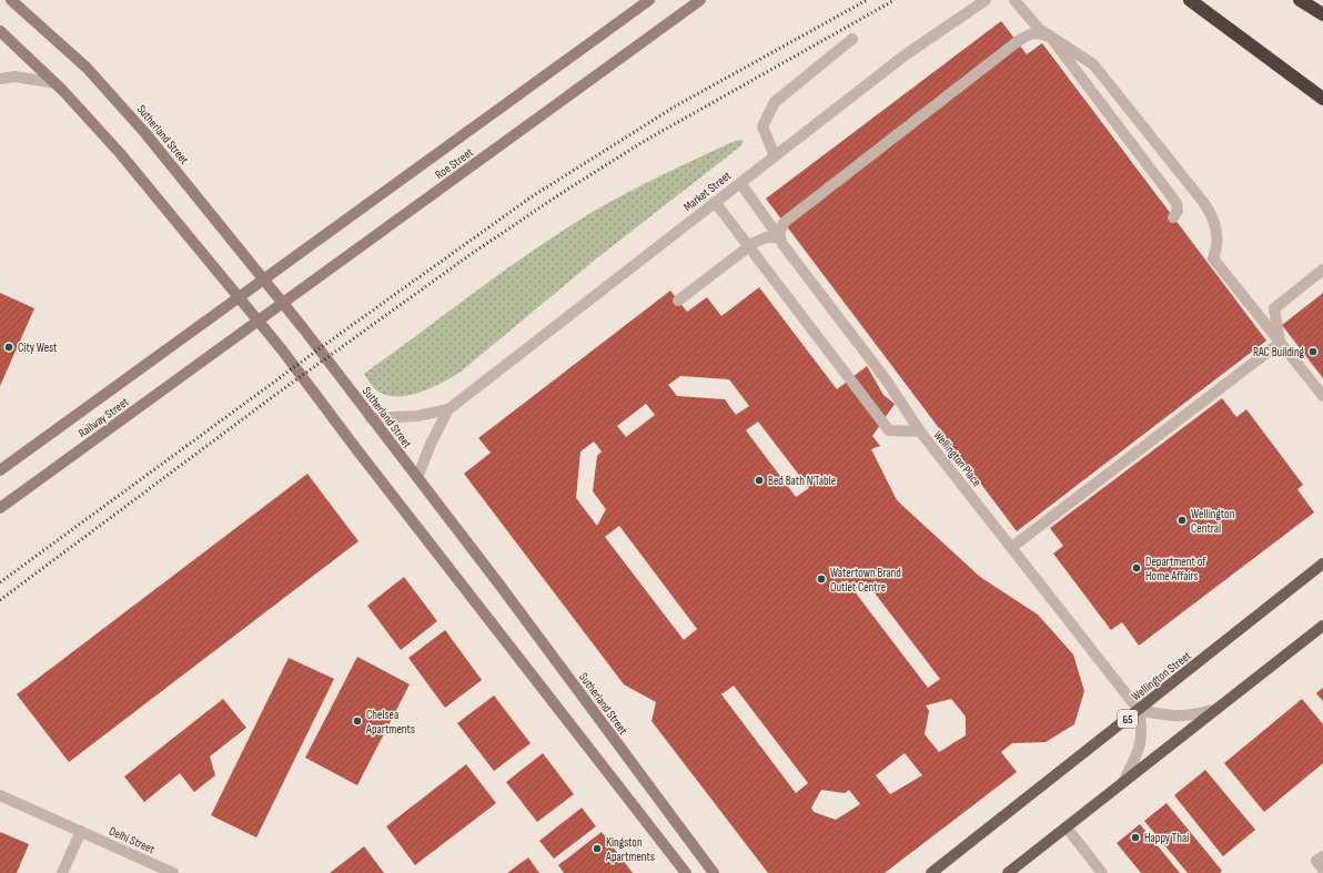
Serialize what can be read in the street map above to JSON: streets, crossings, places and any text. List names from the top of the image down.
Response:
{
  "streets": {
    "main road": [
      "Sutherland Street",
      "Roe Street",
      "Railway Street",
      "Wellington Street",
      "65"
    ],
    "street": ["Market Street", "Wellington Place", "Delhi Street"]
  },
  "crossings": [
    ["Sutherland Street", "Roe Street"],
    ["Sutherland Street", "Market Street"],
    ["Roe Street", "Railway Street"],
    ["Market Street", "Wellington Place"],
    ["Wellington Place", "Wellington Street"]
  ],
  "places": [
    "City West",
    "RAC Building",
    "Bed Bath N'Table",
    "Wellington Central",
    "Department of Home Affairs",
    "Watertown Brand Outlet Centre",
    "Chelsea Apartments",
    "Happy Thai",
    "Kingston Apartments"
  ]
}
